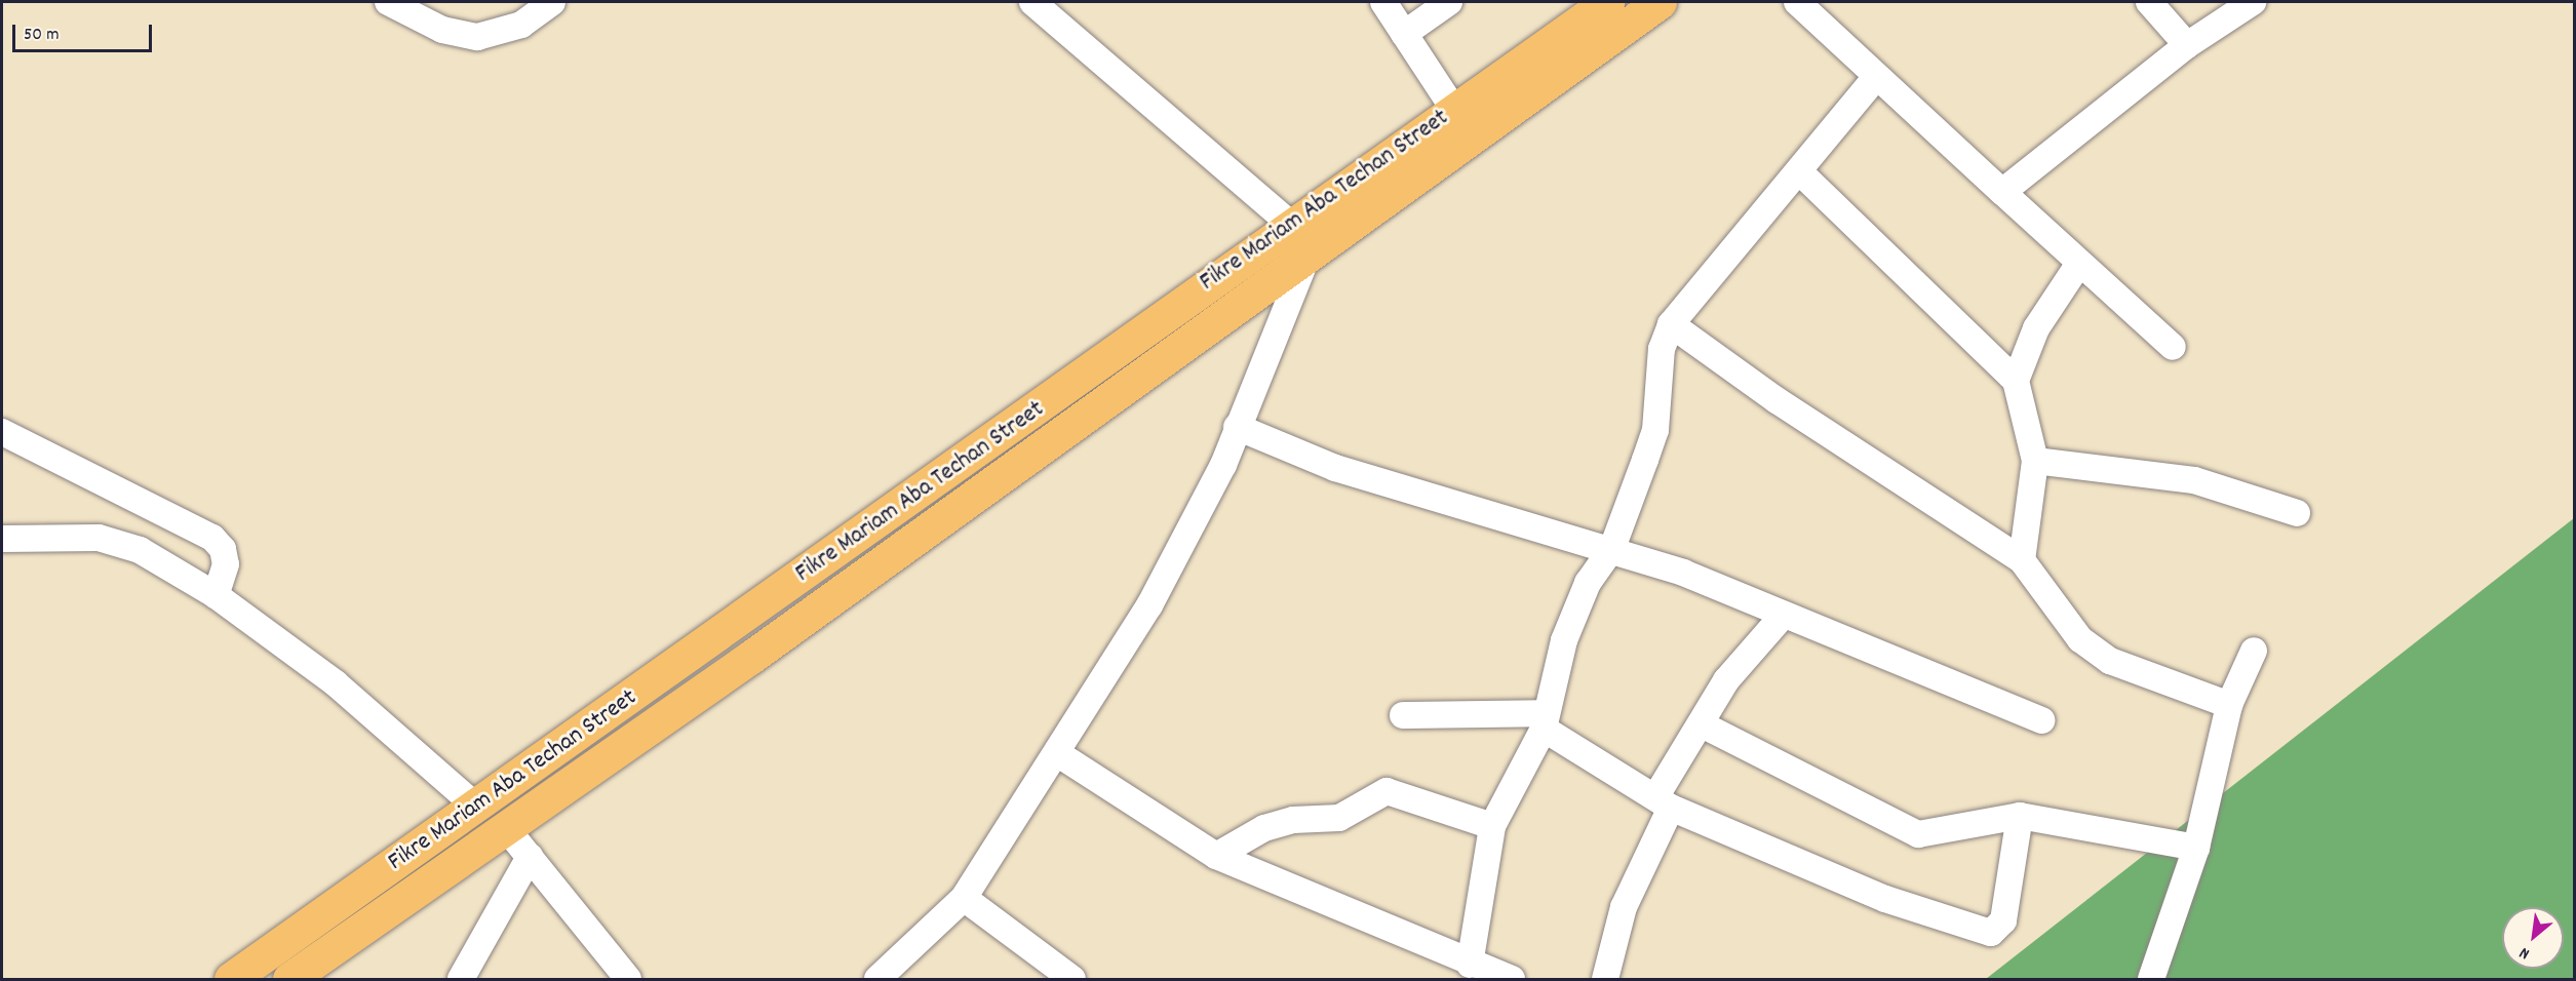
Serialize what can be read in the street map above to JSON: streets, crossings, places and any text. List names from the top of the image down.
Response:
{
  "streets": {
    "main road": ["Fikre Mariam Aba Techan Street"]
  },
  "scale_bar": "50 m",
  "north": "bottom left"
}
